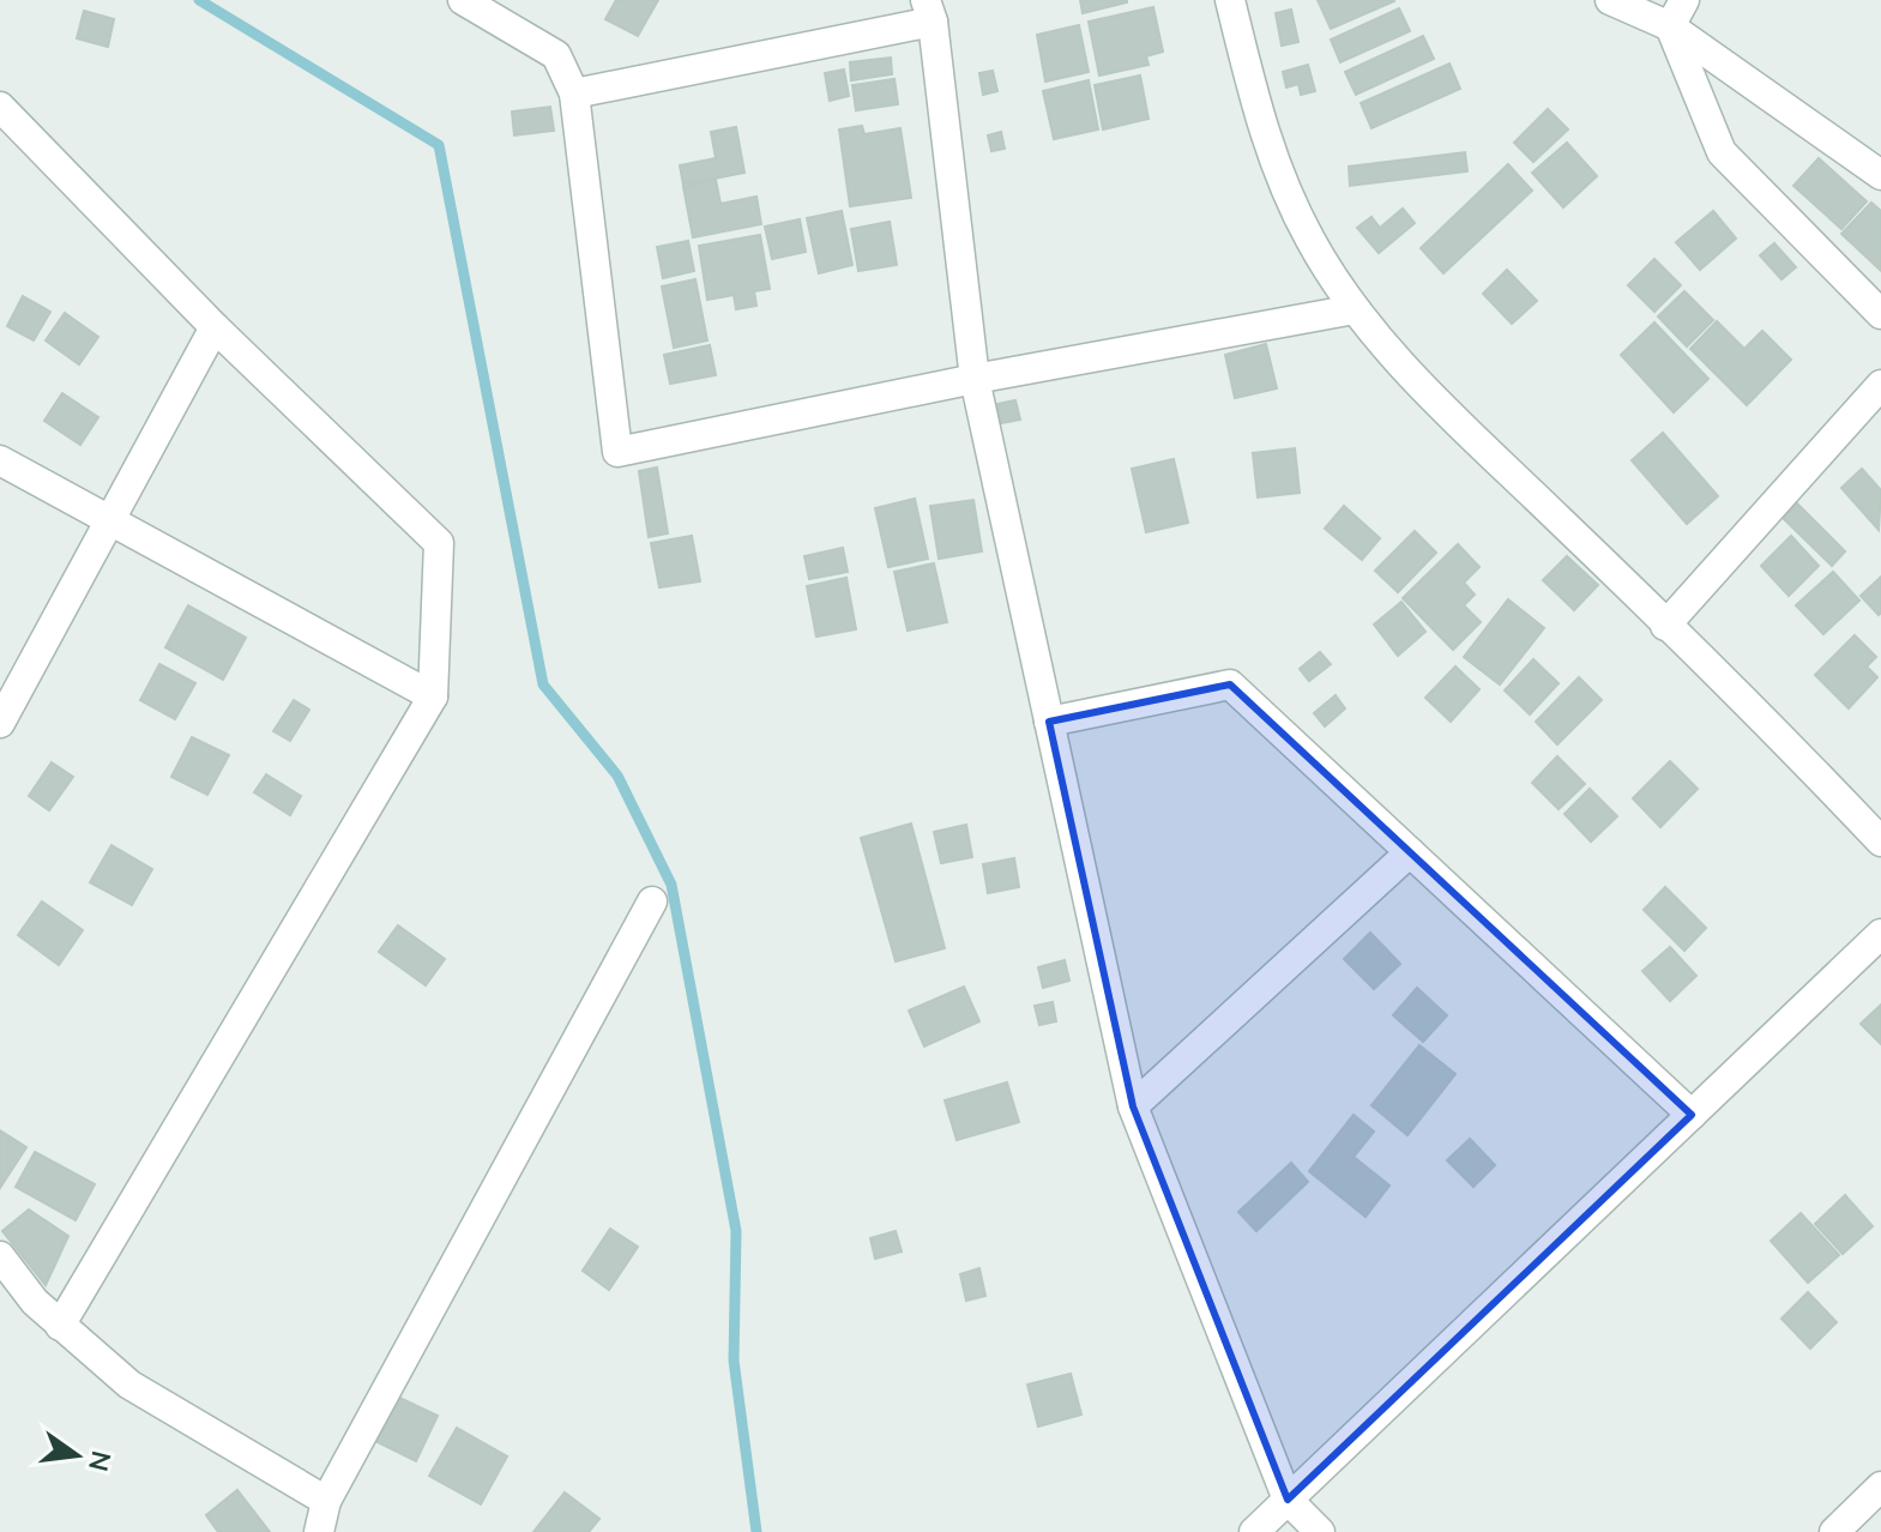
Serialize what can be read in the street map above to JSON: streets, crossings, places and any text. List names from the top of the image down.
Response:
{
  "north": "right"
}
